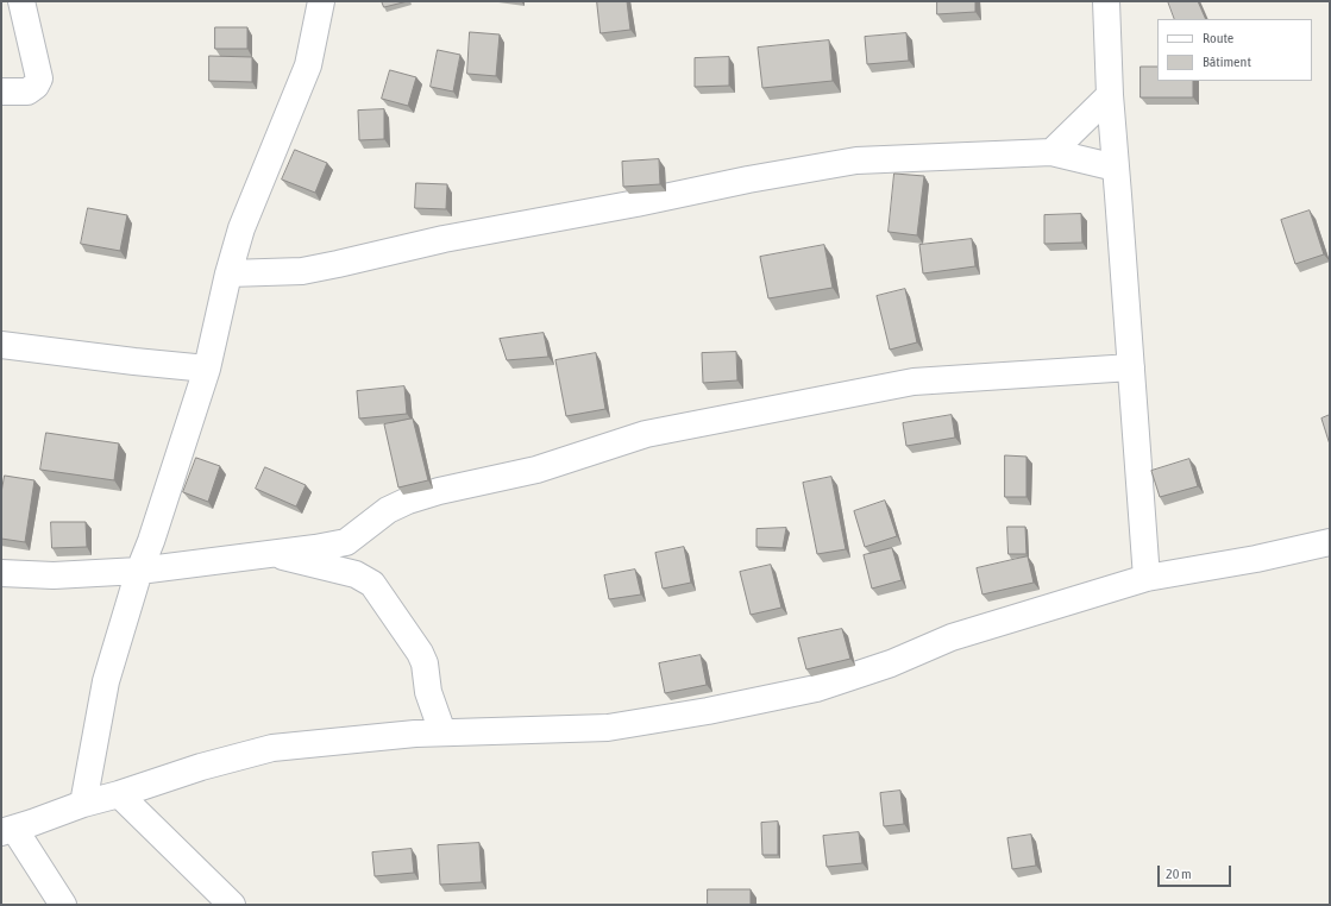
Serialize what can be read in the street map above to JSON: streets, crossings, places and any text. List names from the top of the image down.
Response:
{
  "legend": ["Route", "Bâtiment"],
  "scale_bar": "20 m"
}
